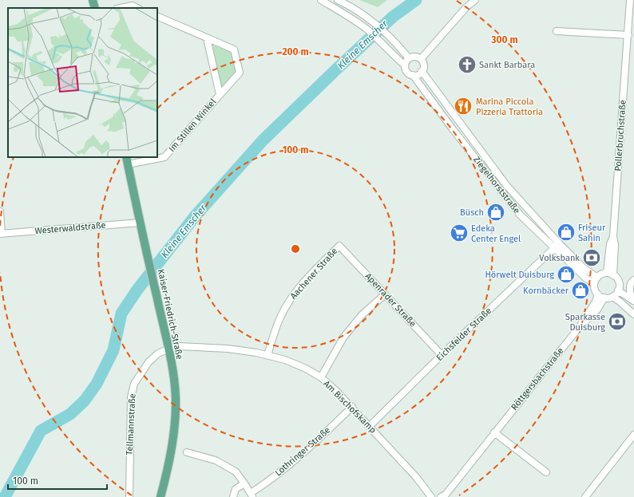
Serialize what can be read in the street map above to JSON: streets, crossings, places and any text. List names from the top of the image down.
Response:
{
  "streets": {
    "main road": ["Kaiser-Friedrich-Straße"],
    "street": [
      "Im Stillen Winkel",
      "Pollerbruchstraße",
      "Ziegelhorststraße",
      "Westerwaldstraße",
      "Aachener Straße",
      "Apenrader Straße",
      "Eichsfelder Straße",
      "Röttgersbachstraße",
      "Am Bischofskamp",
      "Tellmannstraße",
      "Lothringer Straße"
    ]
  },
  "crossings": [
    ["Im Stillen Winkel", "Kaiser-Friedrich-Straße"],
    ["Pollerbruchstraße", "Ziegelhorststraße"],
    ["Pollerbruchstraße", "Röttgersbachstraße"],
    ["Ziegelhorststraße", "Eichsfelder Straße"],
    ["Ziegelhorststraße", "Röttgersbachstraße"],
    ["Westerwaldstraße", "Kaiser-Friedrich-Straße"],
    ["Aachener Straße", "Apenrader Straße"],
    ["Aachener Straße", "Am Bischofskamp"],
    ["Apenrader Straße", "Eichsfelder Straße"],
    ["Kaiser-Friedrich-Straße", "Am Bischofskamp"],
    ["Kaiser-Friedrich-Straße", "Tellmannstraße"],
    ["Eichsfelder Straße", "Am Bischofskamp"],
    ["Am Bischofskamp", "Tellmannstraße"],
    ["Am Bischofskamp", "Lothringer Straße"]
  ],
  "water": ["Kleine Emscher"],
  "places": {
    "church": ["Sankt Barbara"],
    "restaurant": ["Marina Piccola Pizzeria Trattoria"],
    "shop": [
      "Büsch",
      "Friseur Sahin",
      "Hörwelt Duisburg",
      "Kornbäcker"
    ],
    "supermarket": ["Edeka Center Engel"],
    "bank": ["Volksbank", "Sparkasse Duisburg"]
  },
  "scale_bar": "100 m",
  "rings": ["300 m", "200 m", "100 m"]
}
